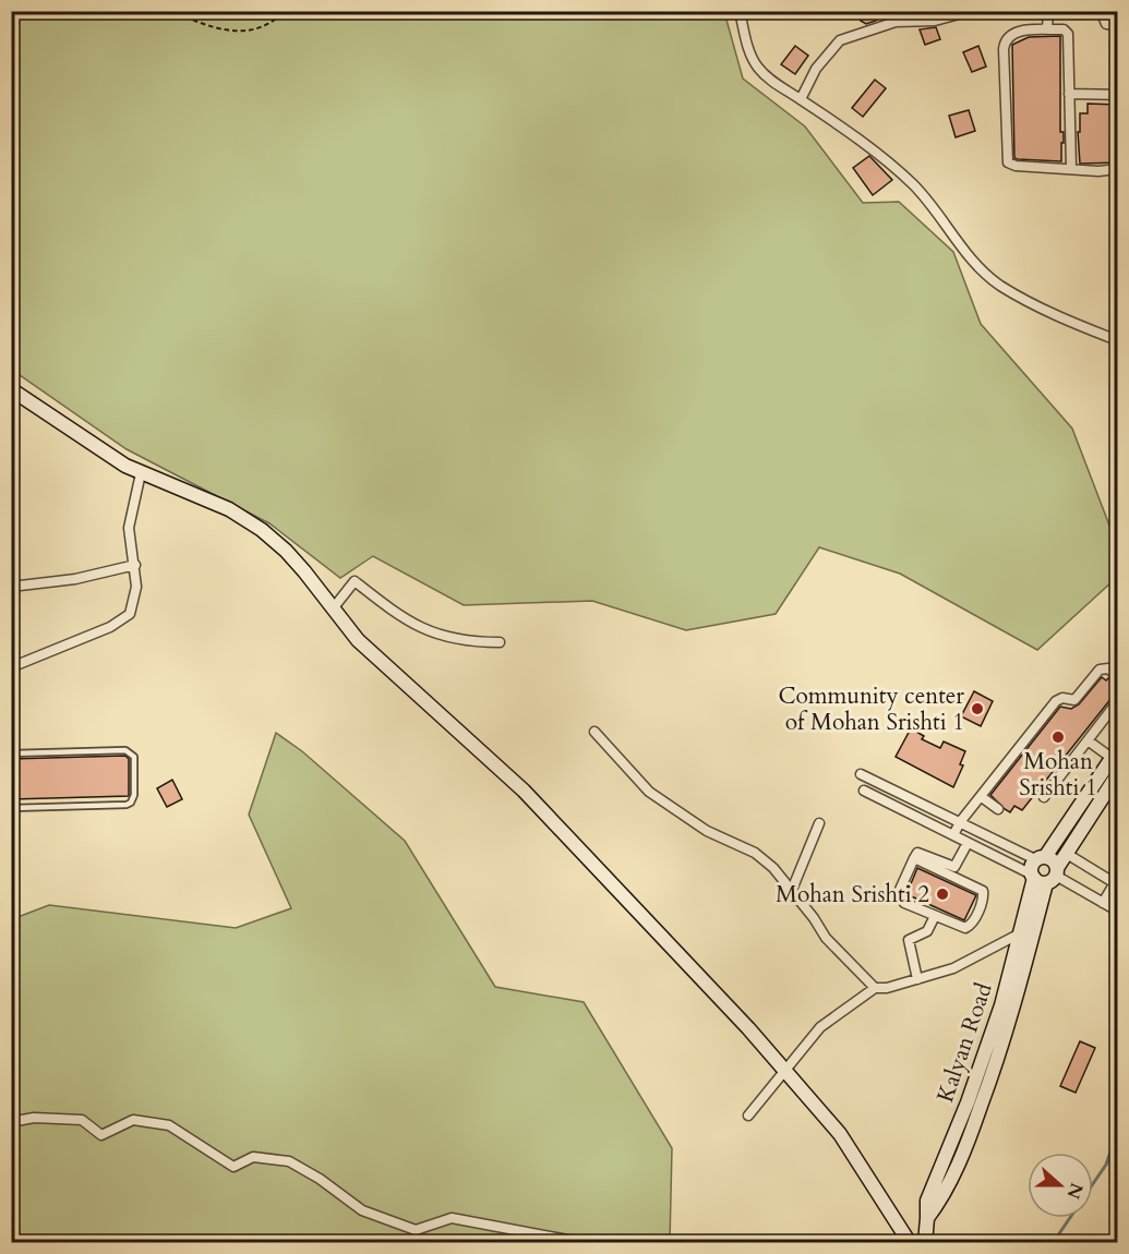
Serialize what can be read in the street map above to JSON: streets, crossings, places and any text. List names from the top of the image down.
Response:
{
  "streets": {
    "street": ["Kalyan Road"]
  },
  "places": ["Community center of Mohan Srishti 1", "Mohan Srishti 1", "Mohan Srishti 2"],
  "north": "right"
}
